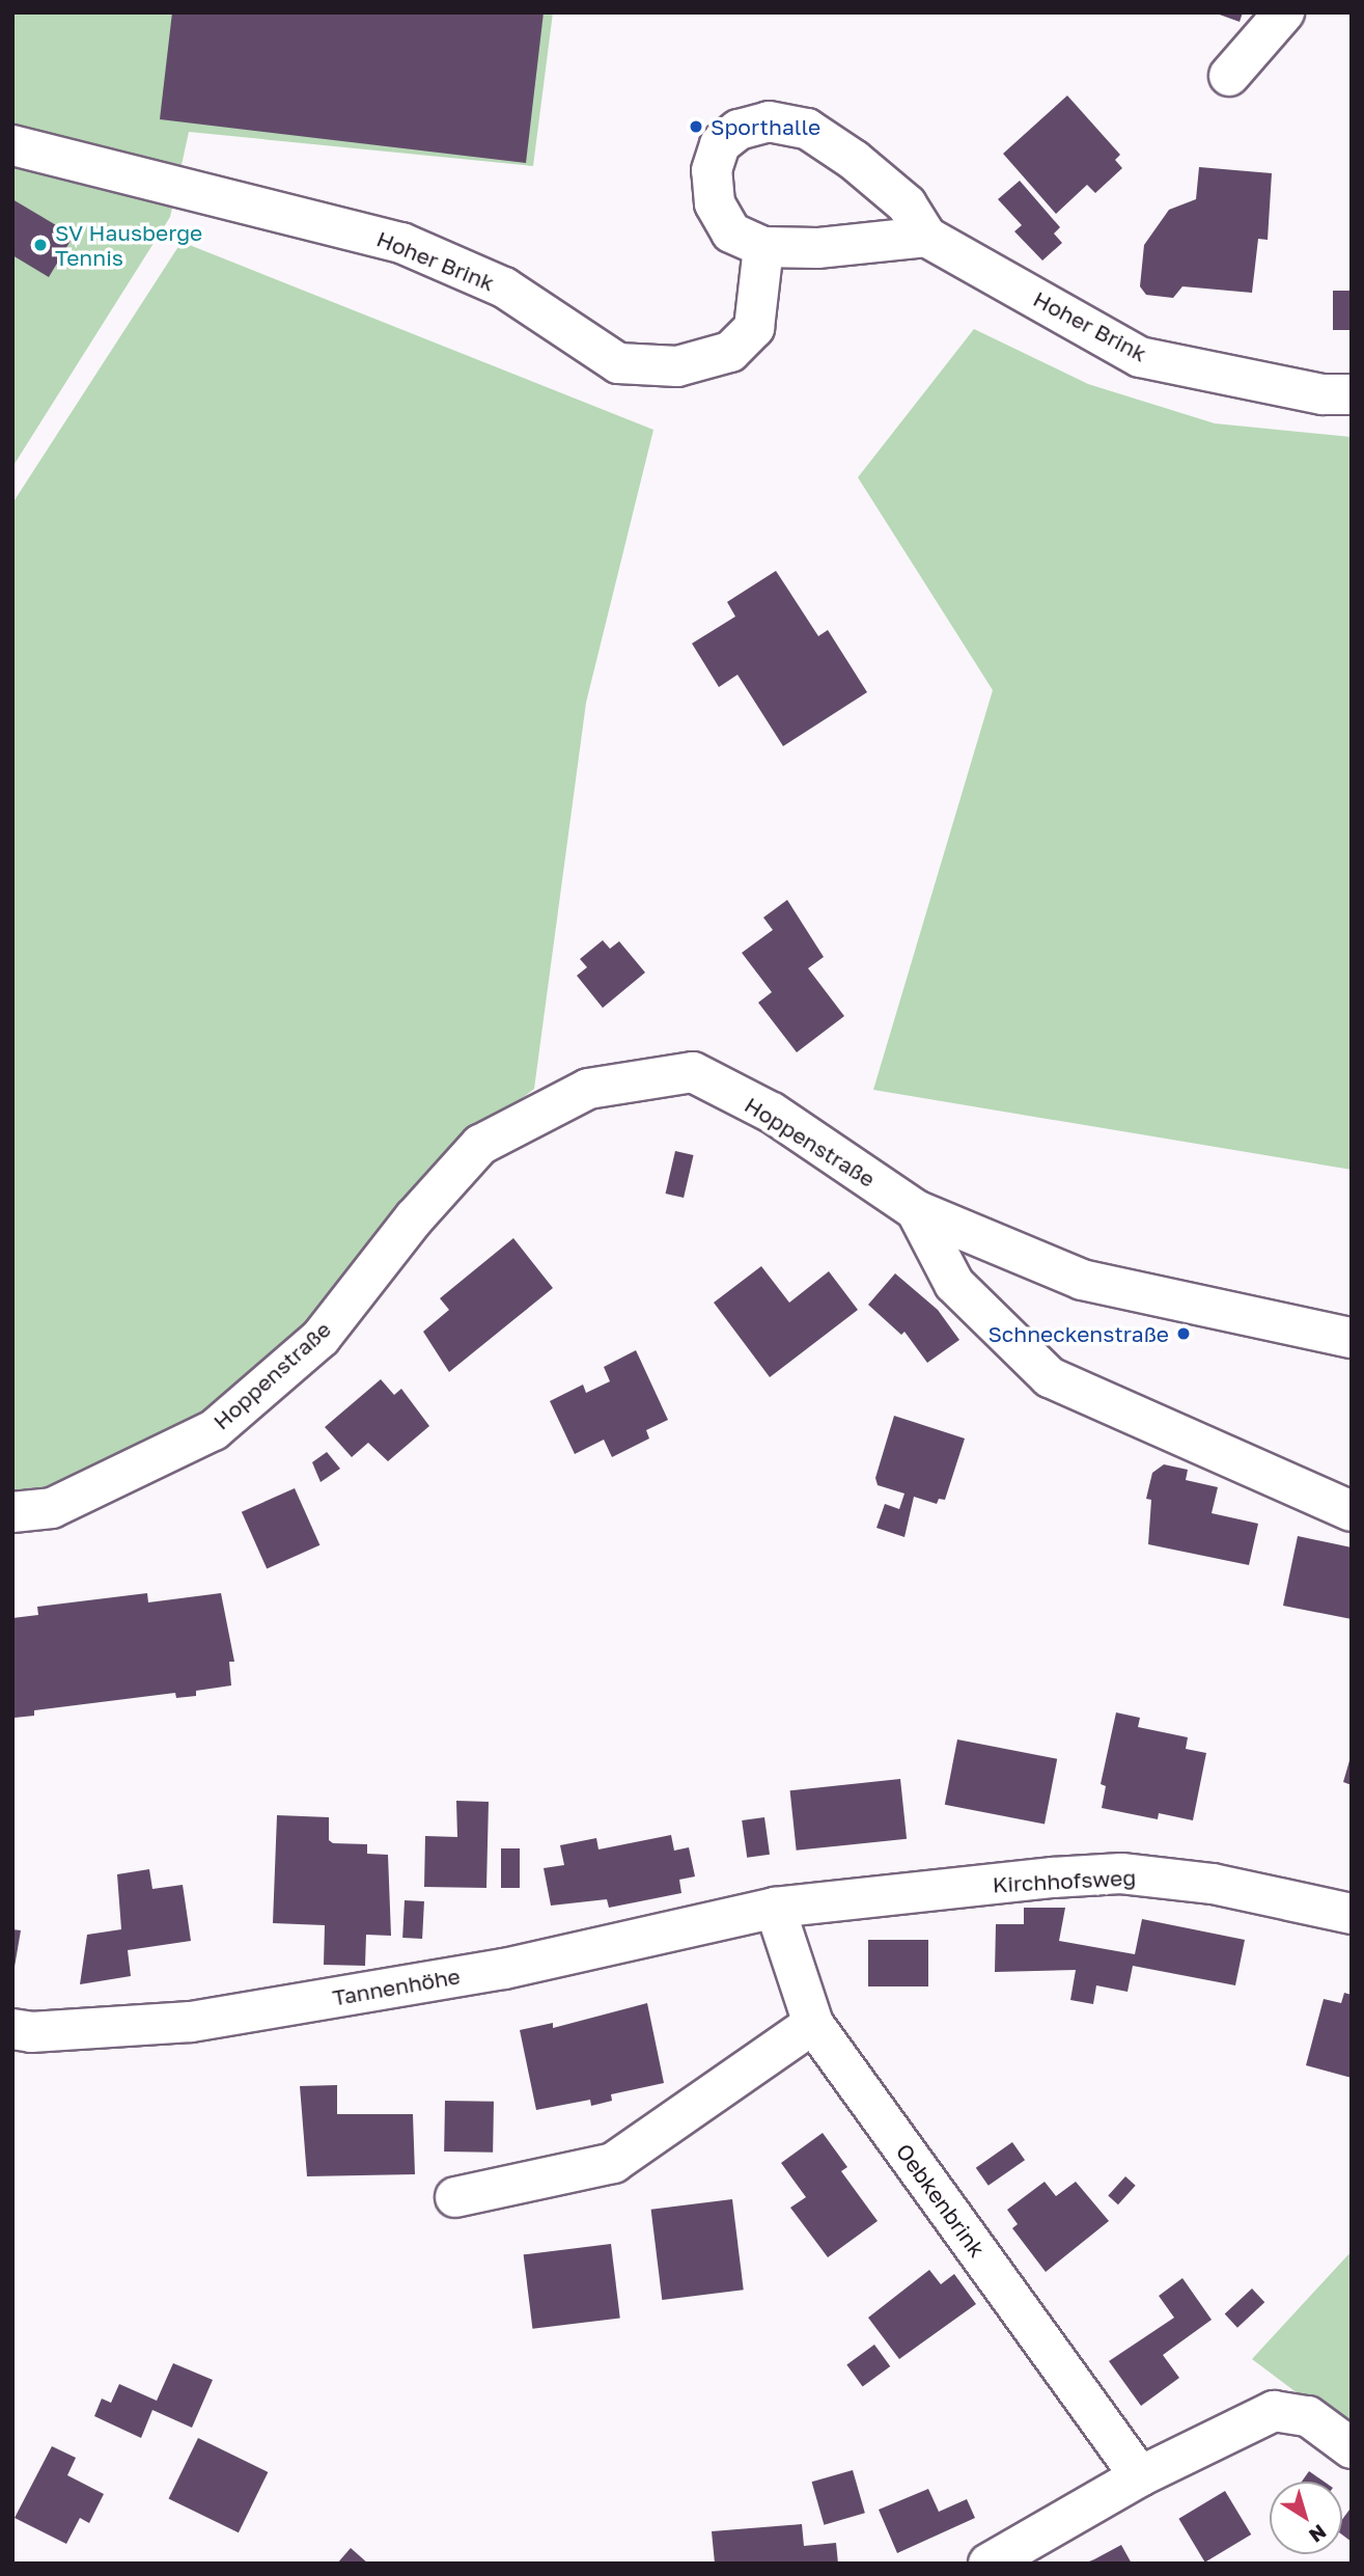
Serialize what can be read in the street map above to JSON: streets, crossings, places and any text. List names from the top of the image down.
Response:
{
  "streets": {
    "street": [
      "Hoher Brink",
      "Hoppenstraße",
      "Kirchhofsweg",
      "Tannenhöhe",
      "Oebkenbrink"
    ]
  },
  "crossings": [
    ["Kirchhofsweg", "Tannenhöhe"],
    ["Kirchhofsweg", "Oebkenbrink"],
    ["Tannenhöhe", "Oebkenbrink"]
  ],
  "places": ["Sporthalle", "SV Hausberge Tennis", "Schneckenstraße"],
  "north": "bottom right"
}
